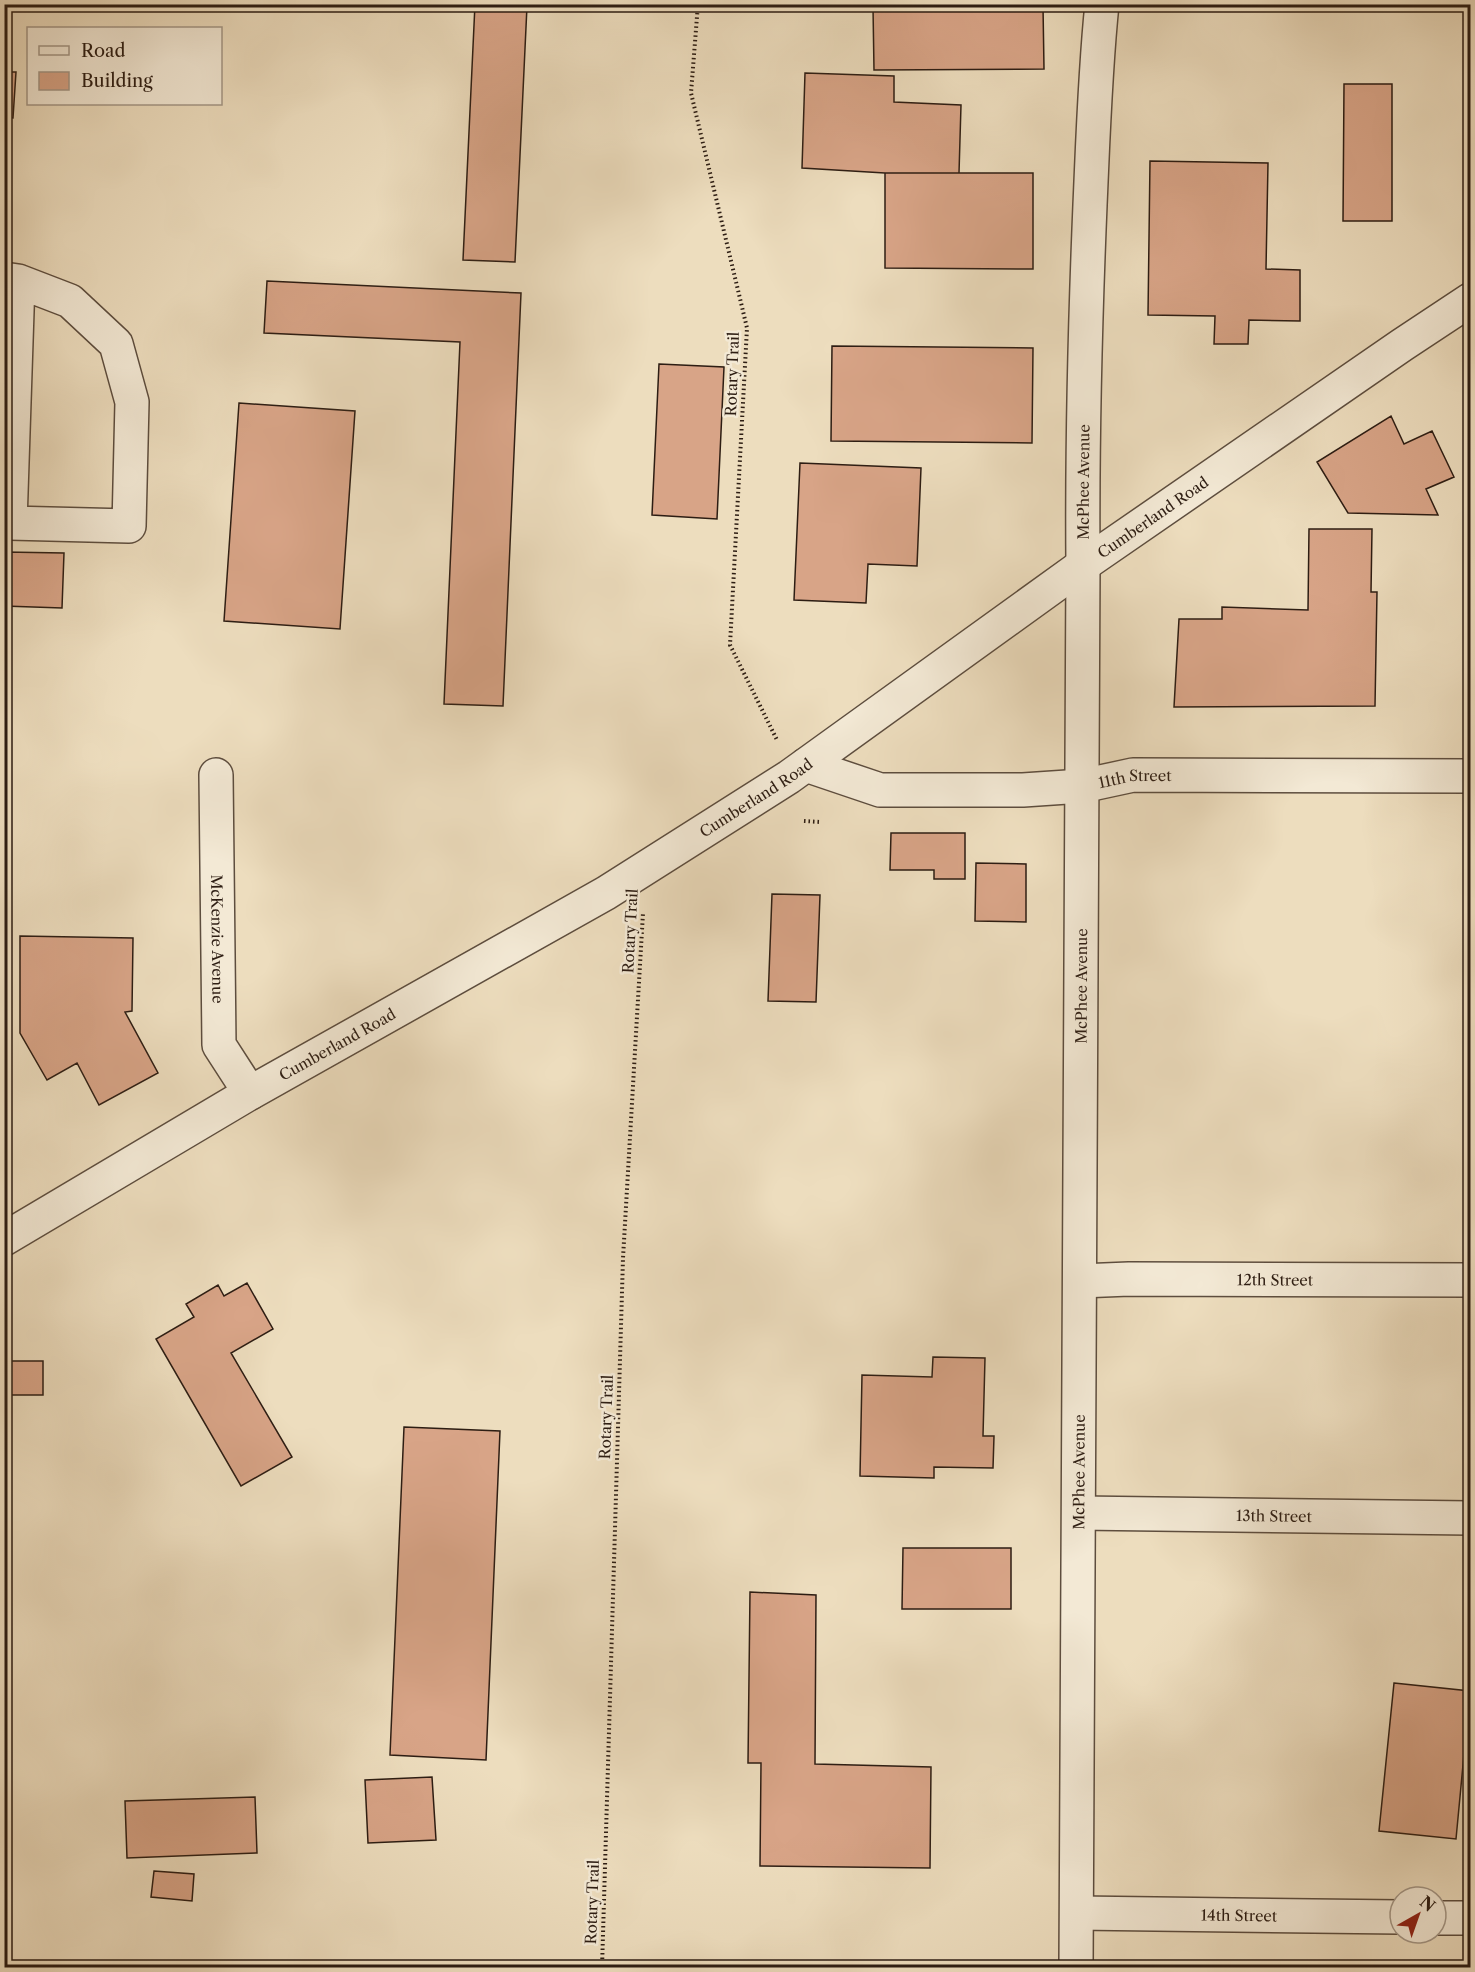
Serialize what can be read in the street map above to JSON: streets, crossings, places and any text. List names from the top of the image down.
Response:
{
  "streets": {
    "street": [
      "McPhee Avenue",
      "Cumberland Road",
      "11th Street",
      "McKenzie Avenue",
      "12th Street",
      "13th Street",
      "14th Street"
    ],
    "path": ["Rotary Trail"]
  },
  "crossings": [
    ["Rotary Trail", "Cumberland Road"],
    ["McPhee Avenue", "Cumberland Road"],
    ["McPhee Avenue", "11th Street"],
    ["McPhee Avenue", "12th Street"],
    ["McPhee Avenue", "13th Street"],
    ["McPhee Avenue", "14th Street"],
    ["Cumberland Road", "11th Street"],
    ["Cumberland Road", "McKenzie Avenue"]
  ],
  "legend": ["Road", "Building"],
  "north": "top right"
}
